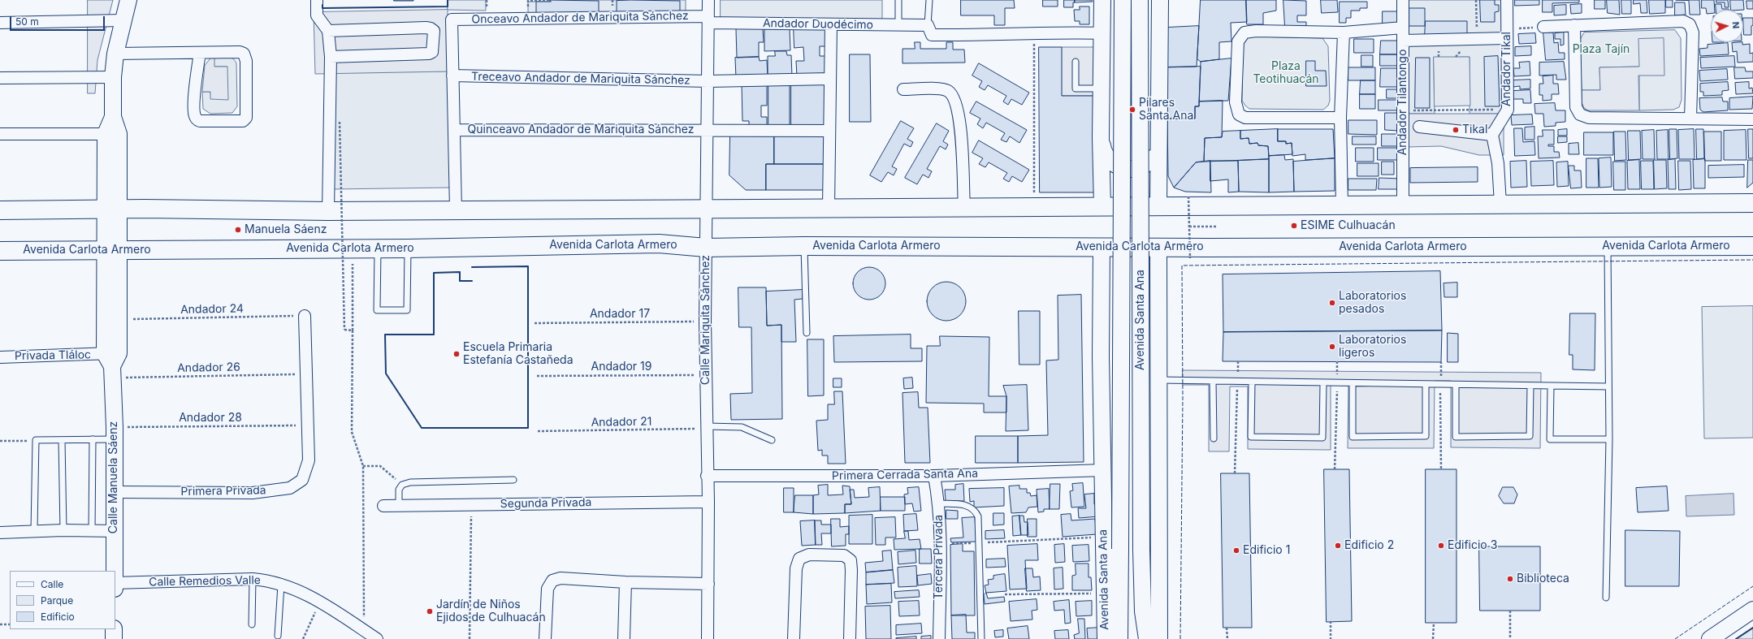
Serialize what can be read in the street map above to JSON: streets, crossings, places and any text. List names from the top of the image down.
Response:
{
  "streets": {
    "main road": ["Avenida Carlota Armero"],
    "street": [
      "Onceavo Andador de Mariquita Sánchez",
      "Andador Duodécimo",
      "Andador Tikal",
      "Treceavo Andador de Mariquita Sánchez",
      "Andador Tilantongo",
      "Quinceavo Andador de Mariquita Sánchez",
      "Calle Mariquita Sánchez",
      "Avenida Santa Ana",
      "Privada Tláloc",
      "Primera Cerrada Santa Ana",
      "Calle Manuela Sáenz",
      "Primera Privada",
      "Segunda Privada",
      "Tercera Privada",
      "Calle Remedios Valle"
    ],
    "path": [
      "Andador 24",
      "Andador 17",
      "Andador 19",
      "Andador 26",
      "Andador 28",
      "Andador 21"
    ]
  },
  "crossings": [
    ["Onceavo Andador de Mariquita Sánchez", "Andador Duodécimo"],
    ["Onceavo Andador de Mariquita Sánchez", "Treceavo Andador de Mariquita Sánchez"],
    ["Onceavo Andador de Mariquita Sánchez", "Calle Mariquita Sánchez"],
    ["Andador Duodécimo", "Calle Mariquita Sánchez"],
    ["Treceavo Andador de Mariquita Sánchez", "Calle Mariquita Sánchez"],
    ["Quinceavo Andador de Mariquita Sánchez", "Calle Mariquita Sánchez"],
    ["Avenida Carlota Armero", "Calle Mariquita Sánchez"],
    ["Avenida Carlota Armero", "Avenida Santa Ana"],
    ["Avenida Carlota Armero", "Calle Manuela Sáenz"],
    ["Andador 24", "Calle Manuela Sáenz"],
    ["Andador 24", "Primera Privada"],
    ["Andador 17", "Calle Mariquita Sánchez"],
    ["Calle Mariquita Sánchez", "Andador 19"],
    ["Calle Mariquita Sánchez", "Andador 21"],
    ["Calle Mariquita Sánchez", "Primera Cerrada Santa Ana"],
    ["Calle Mariquita Sánchez", "Segunda Privada"],
    ["Avenida Santa Ana", "Primera Cerrada Santa Ana"],
    ["Privada Tláloc", "Andador 26"],
    ["Privada Tláloc", "Calle Manuela Sáenz"],
    ["Andador 26", "Calle Manuela Sáenz"],
    ["Andador 26", "Primera Privada"],
    ["Andador 28", "Calle Manuela Sáenz"],
    ["Andador 28", "Primera Privada"],
    ["Primera Cerrada Santa Ana", "Tercera Privada"],
    ["Calle Manuela Sáenz", "Primera Privada"]
  ],
  "parks": ["Plaza Tajín", "Plaza Teotihuacán"],
  "places": [
    "Pilares Santa Ana",
    "Tikal",
    "ESIME Culhuacán",
    "Manuela Sáenz",
    "Laboratorios pesados",
    "Laboratorios ligeros",
    "Escuela Primaria Estefanía Castañeda",
    "Edificio 2",
    "Edificio 3",
    "Edificio 1",
    "Biblioteca",
    "Jardín de Niños Ejidos de Culhuacán"
  ],
  "legend": ["Calle", "Parque", "Edificio"],
  "scale_bar": "50 m",
  "north": "right"
}
